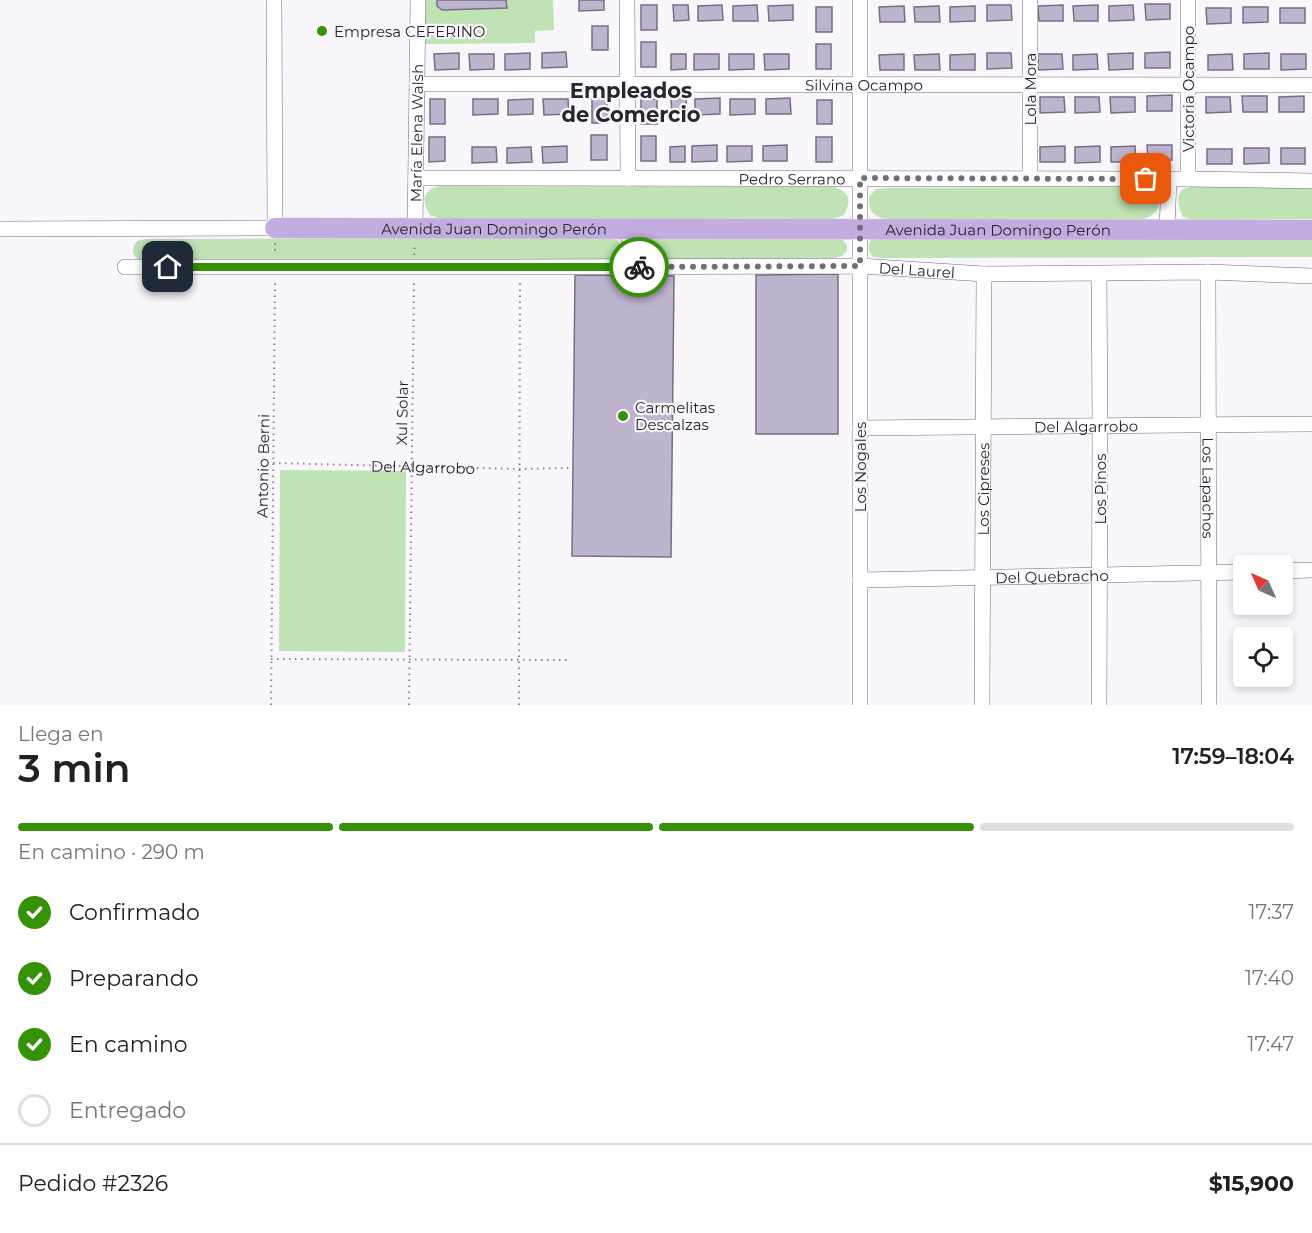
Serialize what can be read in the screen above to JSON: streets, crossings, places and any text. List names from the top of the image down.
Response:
{
  "streets": {
    "main road": ["Avenida Juan Domingo Perón"],
    "street": [
      "Silvina Ocampo",
      "Lola Mora",
      "Victoria Ocampo",
      "María Elena Walsh",
      "Pedro Serrano",
      "Del Laurel",
      "Del Algarrobo",
      "Los Nogales",
      "Los Pinos",
      "Los Lapachos",
      "Los Cipreses",
      "Del Quebracho"
    ],
    "path": ["Xul Solar", "Antonio Berni"]
  },
  "crossings": [
    ["Silvina Ocampo", "Lola Mora"],
    ["Silvina Ocampo", "Victoria Ocampo"],
    ["Silvina Ocampo", "María Elena Walsh"],
    ["Silvina Ocampo", "Los Nogales"],
    ["Lola Mora", "Pedro Serrano"],
    ["Victoria Ocampo", "Pedro Serrano"],
    ["María Elena Walsh", "Pedro Serrano"],
    ["María Elena Walsh", "Avenida Juan Domingo Perón"],
    ["María Elena Walsh", "Xul Solar"],
    ["Pedro Serrano", "Los Nogales"],
    ["Avenida Juan Domingo Perón", "Xul Solar"],
    ["Avenida Juan Domingo Perón", "Antonio Berni"],
    ["Avenida Juan Domingo Perón", "Los Nogales"],
    ["Del Laurel", "Xul Solar"],
    ["Del Laurel", "Antonio Berni"],
    ["Del Laurel", "Los Nogales"],
    ["Del Laurel", "Los Pinos"],
    ["Del Laurel", "Los Lapachos"],
    ["Del Laurel", "Los Cipreses"],
    ["Xul Solar", "Del Algarrobo"],
    ["Del Algarrobo", "Antonio Berni"],
    ["Del Algarrobo", "Los Nogales"],
    ["Del Algarrobo", "Los Pinos"],
    ["Del Algarrobo", "Los Lapachos"],
    ["Del Algarrobo", "Los Cipreses"],
    ["Los Nogales", "Del Quebracho"],
    ["Los Pinos", "Del Quebracho"],
    ["Los Lapachos", "Del Quebracho"],
    ["Los Cipreses", "Del Quebracho"]
  ],
  "districts": ["Empleados de Comercio"],
  "places": ["Empresa CEFERINO", "Carmelitas Descalzas"],
  "north": "top left",
  "page": {
    "heading": ["3 min", "Llega en", "17:59–18:04"],
    "panel": ["Pedido #2326", "$15,900"],
    "bar": "En camino · 290 m",
    "list": [
      ["Confirmado", "17:37"],
      ["Preparando", "17:40"],
      ["En camino", "17:47"],
      "Entregado"
    ]
  }
}
